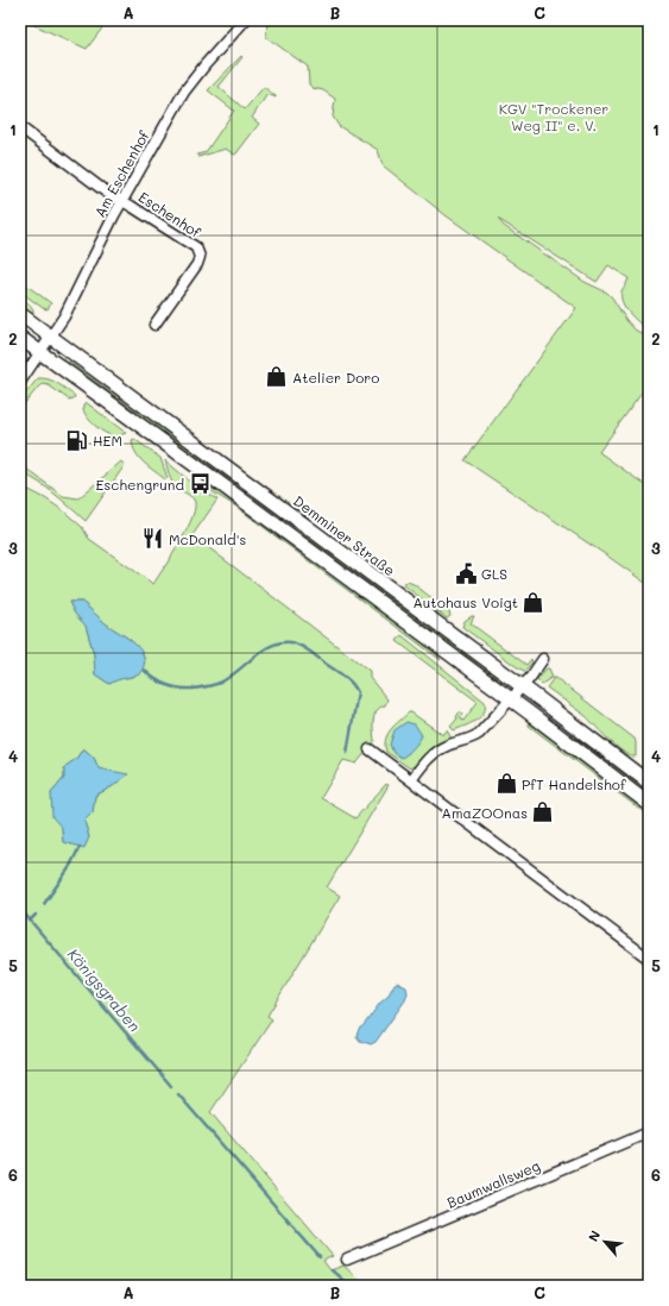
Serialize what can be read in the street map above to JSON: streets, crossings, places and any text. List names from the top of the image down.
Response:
{
  "streets": {
    "main road": ["Demminer Straße"],
    "street": ["Am Eschenhof", "Eschenhof", "Baumwallsweg"]
  },
  "crossings": [
    ["Am Eschenhof", "Eschenhof"],
    ["Am Eschenhof", "Demminer Straße"]
  ],
  "water": ["Königsgraben"],
  "parks": ["KGV \"Trockener Weg II\" e. V."],
  "places": {
    "shop": [
      "Atelier Doro",
      "Autohaus Voigt",
      "PfT Handelshof",
      "AmaZOOnas"
    ],
    "fuel station": ["HEM"],
    "bus stop": ["Eschengrund"],
    "restaurant": ["McDonald's"],
    "public building": ["GLS"]
  },
  "north": "top left",
  "grid": {
    "columns": ["A", "B", "C"],
    "rows": [
      "1",
      "2",
      "3",
      "4",
      "5",
      "6"
    ]
  }
}
